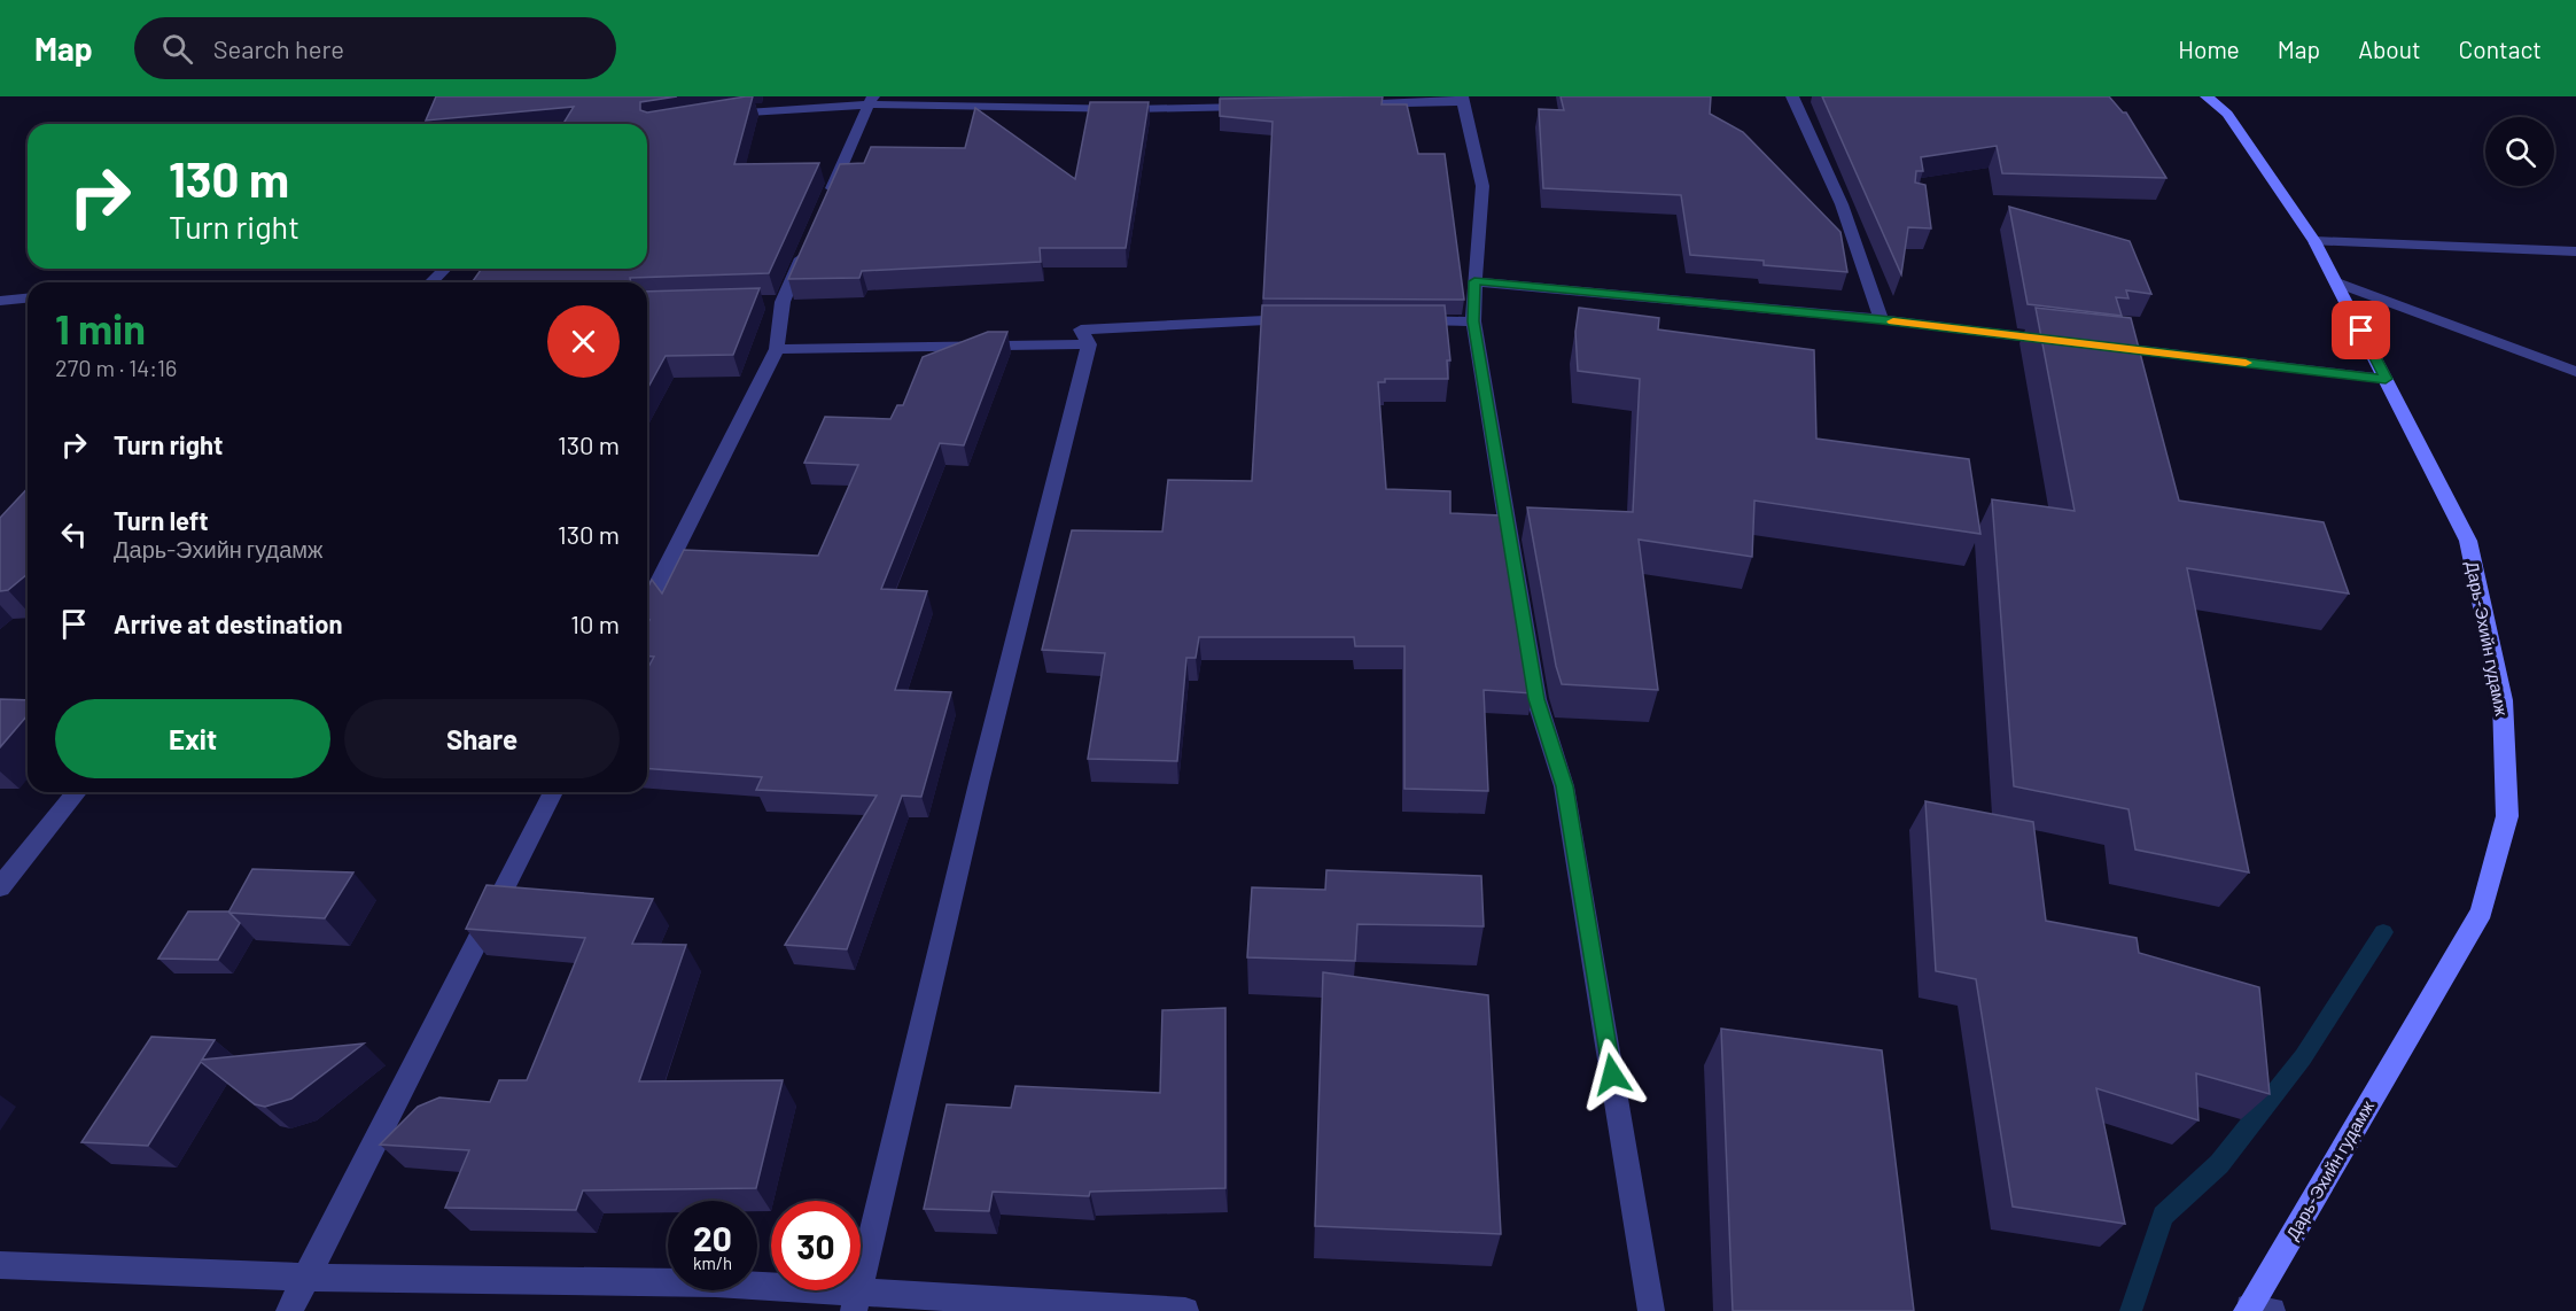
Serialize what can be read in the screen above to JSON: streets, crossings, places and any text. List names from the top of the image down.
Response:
{
  "streets": {
    "main road": ["Дарь-Эхийн гудамж"]
  },
  "page": {
    "header": "Map",
    "search": "Search here",
    "nav": [
      "Home",
      "Map",
      "About",
      "Contact"
    ],
    "turn": ["130 m", "Turn right"],
    "heading": ["1 min", "270 m · 14:16"],
    "list": [
      {
        "name": "Turn right",
        "value": "130 m"
      },
      {
        "name": "Turn left",
        "note": "Дарь-Эхийн гудамж",
        "value": "130 m"
      },
      {
        "name": "Arrive at destination",
        "value": "10 m"
      }
    ],
    "buttons": ["Exit", "Share"],
    "speed": "20 km/h",
    "limit": "30"
  }
}
